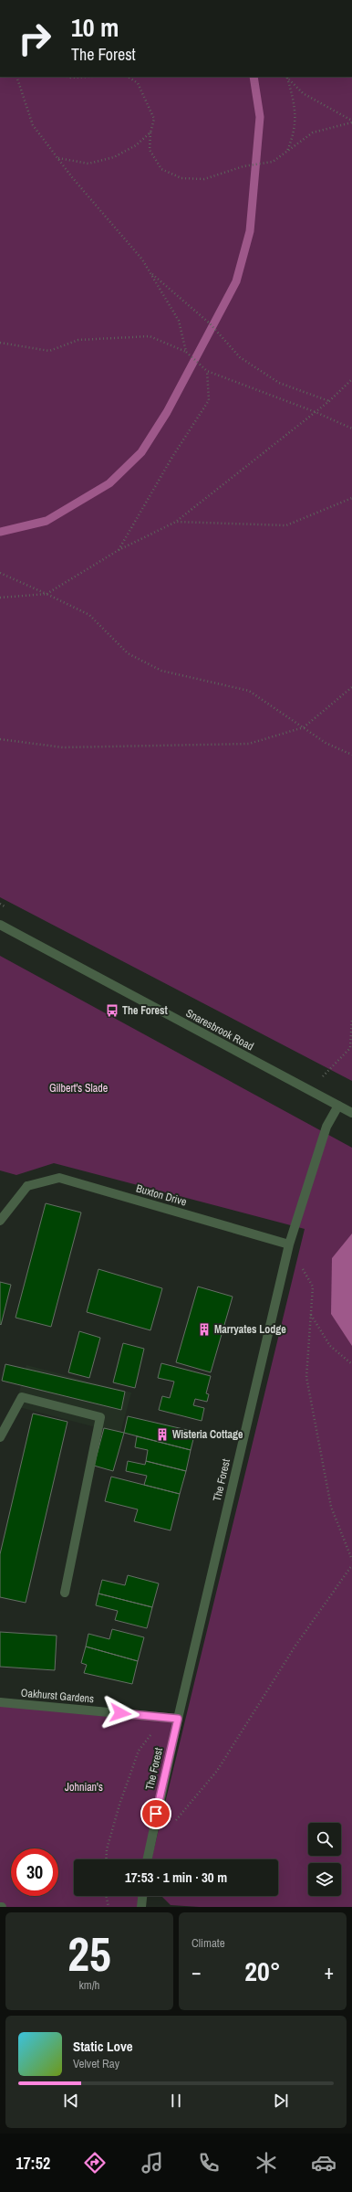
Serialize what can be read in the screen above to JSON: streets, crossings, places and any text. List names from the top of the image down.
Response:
{
  "streets": {
    "street": [
      "Snaresbrook Road",
      "Buxton Drive",
      "The Forest",
      "Oakhurst Gardens"
    ]
  },
  "crossings": [
    ["Snaresbrook Road", "The Forest"],
    ["Buxton Drive", "The Forest"],
    ["The Forest", "Oakhurst Gardens"]
  ],
  "parks": ["Gilbert's Slade", "Johnian's"],
  "places": {
    "bus stop": ["The Forest"],
    "building": ["Marryates Lodge", "Wisteria Cottage"]
  },
  "page": {
    "turn": ["10 m", "The Forest"],
    "limit": "30",
    "trip": "17:53 · 1 min · 30 m",
    "tile": [
      ["25", "km/h"],
      "Climate"
    ],
    "heat": ["−", "20°", "+"],
    "song": ["Static Love", "Velvet Ray"],
    "tabs": "17:52"
  }
}
